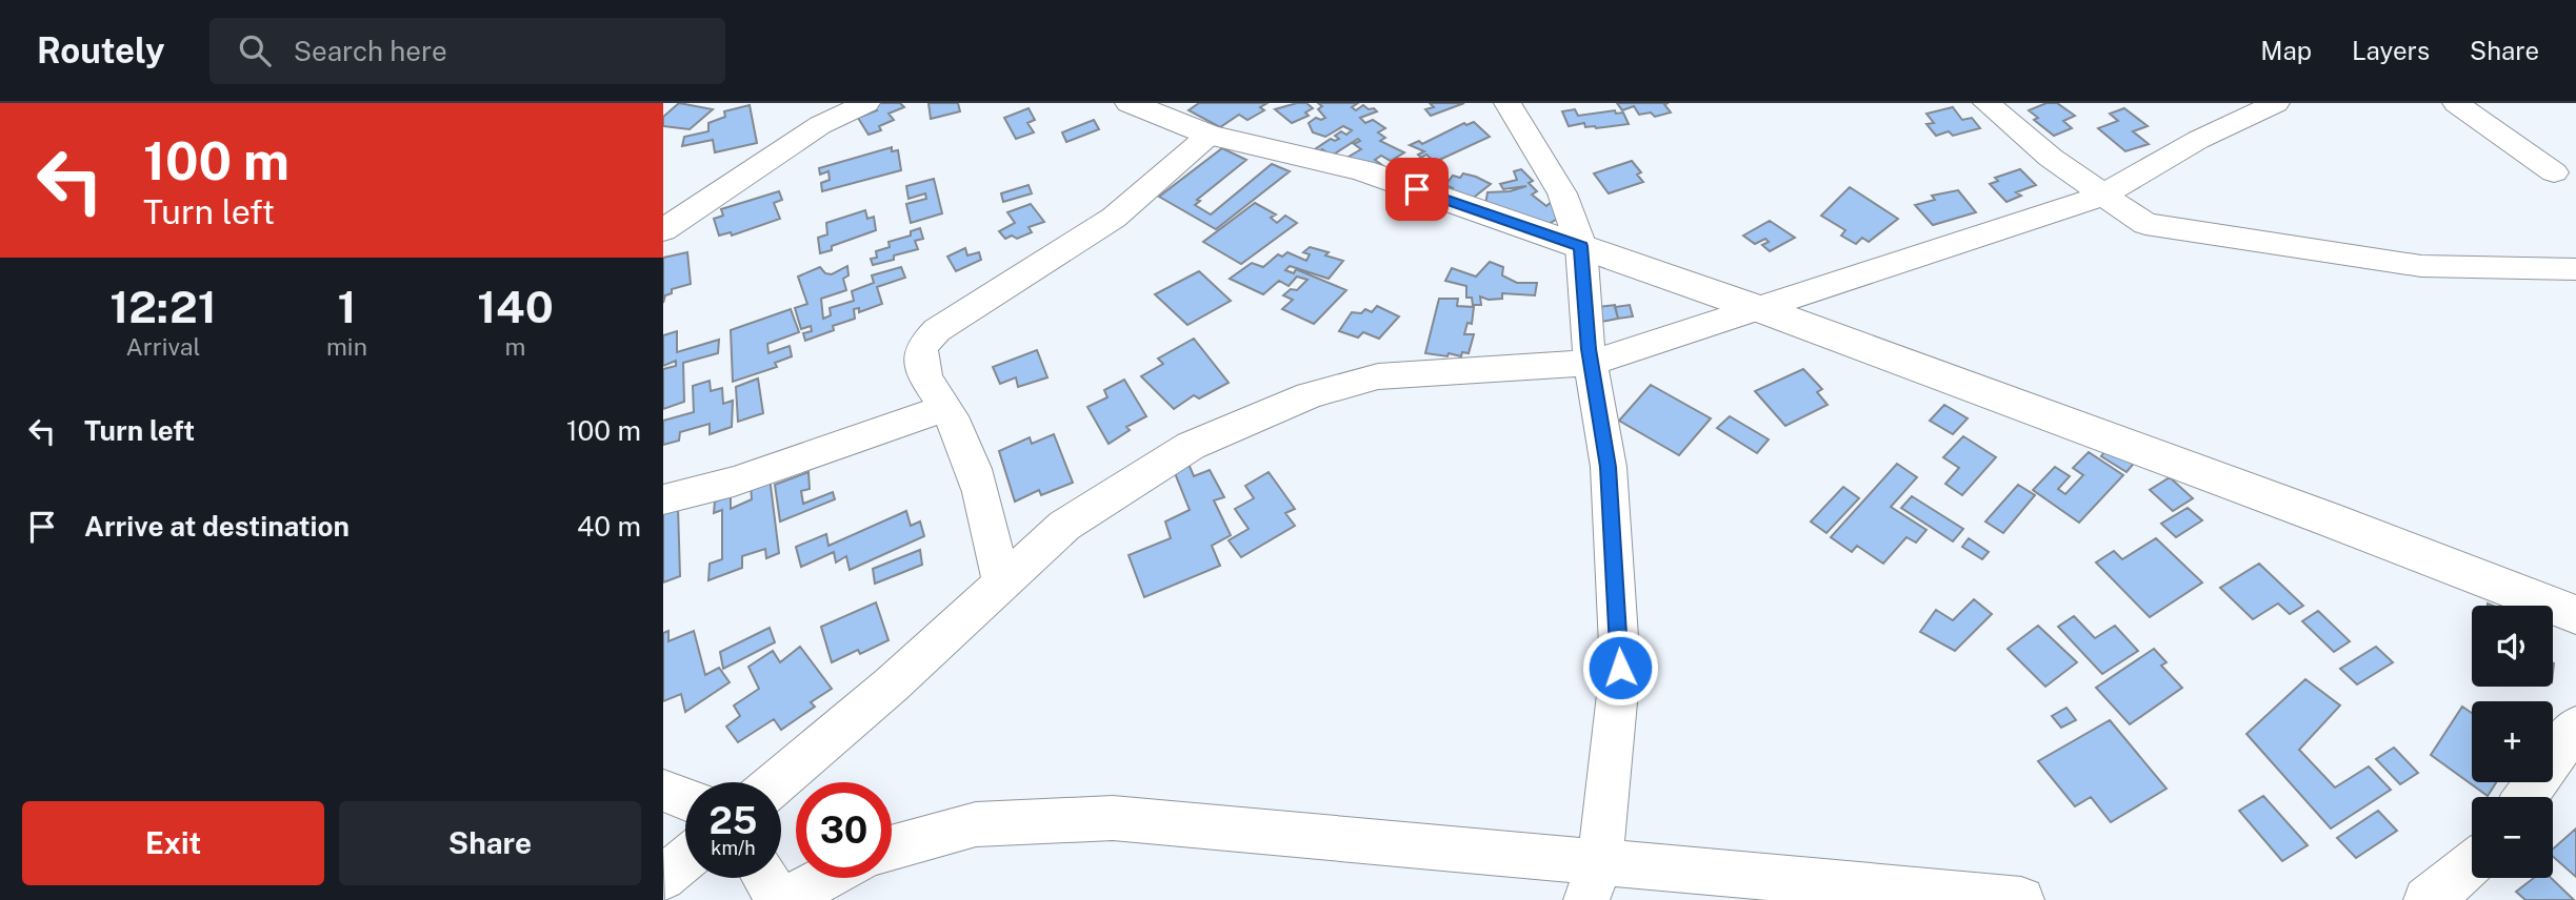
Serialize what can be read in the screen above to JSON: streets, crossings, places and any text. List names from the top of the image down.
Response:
{
  "page": {
    "header": "Routely",
    "search": "Search here",
    "nav": ["Map", "Layers", "Share"],
    "turn": ["100 m", "Turn left"],
    "eta": [
      "12:21",
      "Arrival",
      "1",
      "min",
      "140",
      "m"
    ],
    "list": [
      {
        "name": "Turn left",
        "value": "100 m"
      },
      {
        "name": "Arrive at destination",
        "value": "40 m"
      }
    ],
    "map_buttons": ["+", "−"],
    "speed": "25 km/h",
    "limit": "30",
    "buttons": ["Exit", "Share"]
  }
}
